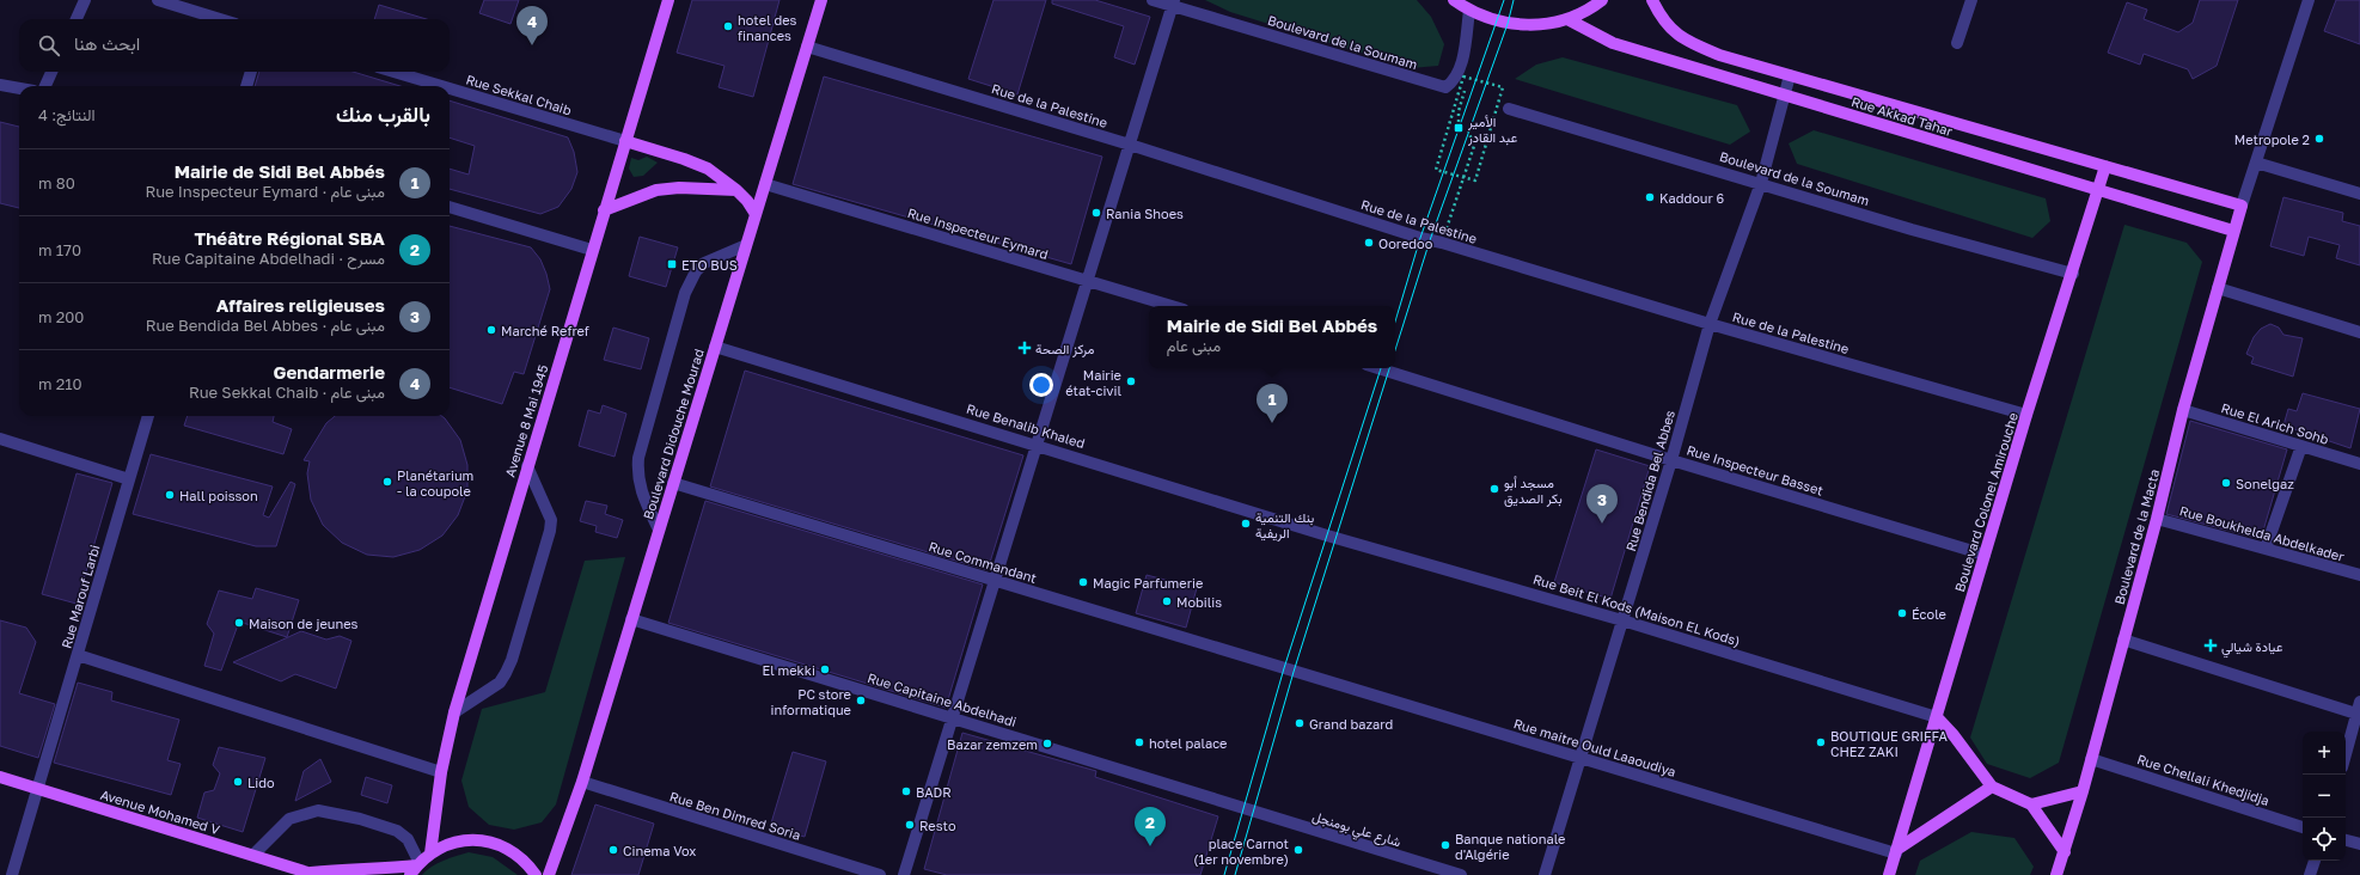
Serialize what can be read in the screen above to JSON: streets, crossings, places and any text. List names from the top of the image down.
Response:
{
  "streets": {
    "main road": [
      "Rue Akkad Tahar",
      "Avenue 8 Mai 1945",
      "Boulevard Didouche Mourad",
      "Boulevard Colonel Amirouche",
      "Boulevard de la Macta",
      "Avenue Mohamed V"
    ],
    "street": [
      "Boulevard de la Soumam",
      "Rue Sekkal Chaib",
      "Rue de la Palestine",
      "Rue Inspecteur Eymard",
      "Rue El Arich Sohb",
      "Rue Benalib Khaled",
      "Rue Inspecteur Basset",
      "Rue Bendida Bel Abbes",
      "Rue Boukhelda Abdelkader",
      "Rue Commandant",
      "Rue Marouf Larbi",
      "Rue Beit El Kods (Maison EL Kods)",
      "Rue Capitaine Abdelhadi",
      "Rue maitre Ould Laaoudiya",
      "Rue Chellali Khedjidja",
      "Rue Ben Dimred Soria",
      "شارع علي بومنجل"
    ]
  },
  "crossings": [
    ["Boulevard de la Soumam", "Rue Bendida Bel Abbes"],
    ["Boulevard de la Soumam", "Boulevard Colonel Amirouche"],
    ["Rue Sekkal Chaib", "Avenue 8 Mai 1945"],
    ["Rue de la Palestine", "Boulevard Didouche Mourad"],
    ["Rue de la Palestine", "Rue Bendida Bel Abbes"],
    ["Rue de la Palestine", "Boulevard Colonel Amirouche"],
    ["Rue Akkad Tahar", "Rue Bendida Bel Abbes"],
    ["Rue Akkad Tahar", "Boulevard Colonel Amirouche"],
    ["Rue Akkad Tahar", "Boulevard de la Macta"],
    ["Rue Inspecteur Eymard", "Boulevard Didouche Mourad"],
    ["Rue El Arich Sohb", "Boulevard de la Macta"],
    ["Rue Benalib Khaled", "Boulevard Didouche Mourad"],
    ["Rue Benalib Khaled", "Rue Beit El Kods (Maison EL Kods)"],
    ["Boulevard Didouche Mourad", "Rue Commandant"],
    ["Boulevard Didouche Mourad", "Rue Capitaine Abdelhadi"],
    ["Boulevard Didouche Mourad", "Rue Ben Dimred Soria"],
    ["Rue Inspecteur Basset", "Rue Bendida Bel Abbes"],
    ["Rue Inspecteur Basset", "Boulevard Colonel Amirouche"],
    ["Rue Bendida Bel Abbes", "Rue Beit El Kods (Maison EL Kods)"],
    ["Rue Bendida Bel Abbes", "Rue maitre Ould Laaoudiya"],
    ["Boulevard Colonel Amirouche", "Rue Beit El Kods (Maison EL Kods)"],
    ["Boulevard Colonel Amirouche", "Rue maitre Ould Laaoudiya"],
    ["Rue Boukhelda Abdelkader", "Boulevard de la Macta"],
    ["Boulevard de la Macta", "Rue Chellali Khedjidja"],
    ["Rue Commandant", "Rue maitre Ould Laaoudiya"],
    ["Rue Marouf Larbi", "Avenue Mohamed V"],
    ["Rue Capitaine Abdelhadi", "شارع علي بومنجل"]
  ],
  "places": {
    "other": [
      "hotel des finances",
      "Metropole 2",
      "Kaddour 6",
      "Rania Shoes",
      "Ooredoo",
      "Marché Refref",
      "Mairie état-civil",
      "Planétarium - la coupole",
      "Sonelgaz",
      "مسجد أبو بكر الصديق",
      "Hall poisson",
      "بنك التنمية الريفية",
      "Magic Parfumerie",
      "Mobilis",
      "École",
      "Maison de jeunes",
      "El mekki",
      "PC store informatique",
      "Grand bazard",
      "hotel palace",
      "BOUTIQUE GRIFFA CHEZ ZAKI",
      "Bazar zemzem",
      "Lido",
      "BADR",
      "Resto",
      "Banque nationale d'Algérie",
      "Cinema Vox",
      "place Carnot (1er novembre)"
    ],
    "transit": ["الأمير عبد القادر", "ETO BUS"],
    "health": ["مركز الصحة", "عيادة شيالي"]
  },
  "page": {
    "pins": [
      "4",
      "1",
      "3",
      "2"
    ],
    "search": "ابحث هنا",
    "heading": ["بالقرب منك", "النتائج: 4"],
    "list": [
      {
        "mark": "1",
        "name": "Mairie de Sidi Bel Abbés",
        "note": "مبنى عام · Rue Inspecteur Eymard",
        "value": "80 m"
      },
      {
        "mark": "2",
        "name": "Théâtre Régional SBA",
        "note": "مسرح · Rue Capitaine Abdelhadi",
        "value": "170 m"
      },
      {
        "mark": "3",
        "name": "Affaires religieuses",
        "note": "مبنى عام · Rue Bendida Bel Abbes",
        "value": "200 m"
      },
      {
        "mark": "4",
        "name": "Gendarmerie",
        "note": "مبنى عام · Rue Sekkal Chaib",
        "value": "210 m"
      }
    ],
    "popup": ["Mairie de Sidi Bel Abbés", "مبنى عام"],
    "map_buttons": ["+", "−"]
  }
}
